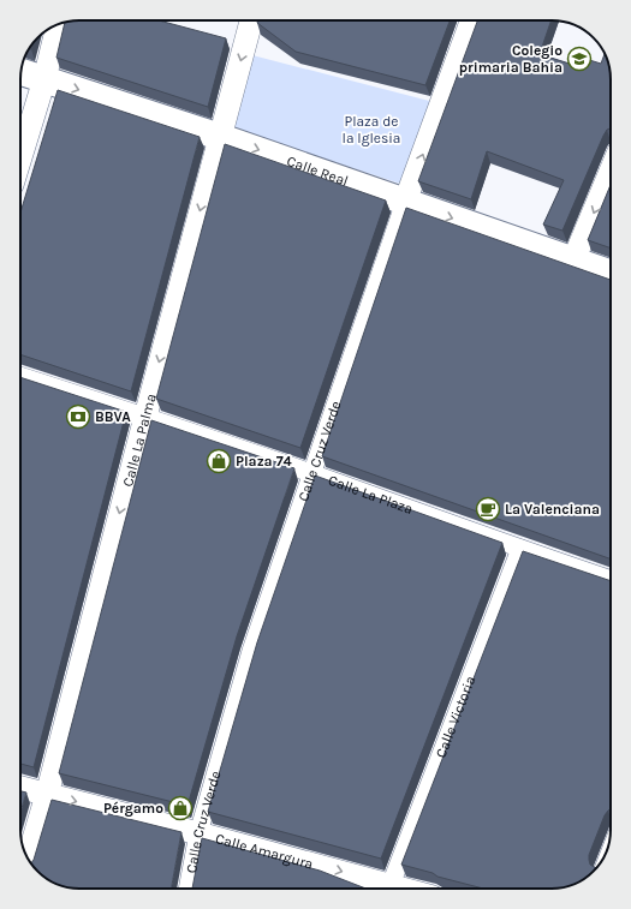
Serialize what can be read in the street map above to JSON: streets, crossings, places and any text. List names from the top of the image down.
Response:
{
  "streets": {
    "street": [
      "Calle Real",
      "Calle La Palma",
      "Calle Cruz Verde",
      "Calle La Plaza",
      "Calle Victoria",
      "Calle Amargura"
    ]
  },
  "crossings": [
    ["Calle Real", "Calle La Palma"],
    ["Calle Real", "Calle Cruz Verde"],
    ["Calle La Palma", "Calle La Plaza"],
    ["Calle La Palma", "Calle Amargura"],
    ["Calle Cruz Verde", "Calle La Plaza"],
    ["Calle Cruz Verde", "Calle Amargura"],
    ["Calle La Plaza", "Calle Victoria"]
  ],
  "one_way": ["Calle Real", "Calle La Palma", "Calle Amargura"],
  "parks": ["Plaza de la Iglesia"],
  "places": {
    "school or university": ["Colegio primaria Bahia"],
    "bank": ["BBVA"],
    "shop": ["Plaza 74", "Pérgamo"],
    "cafe": ["La Valenciana"]
  }
}
